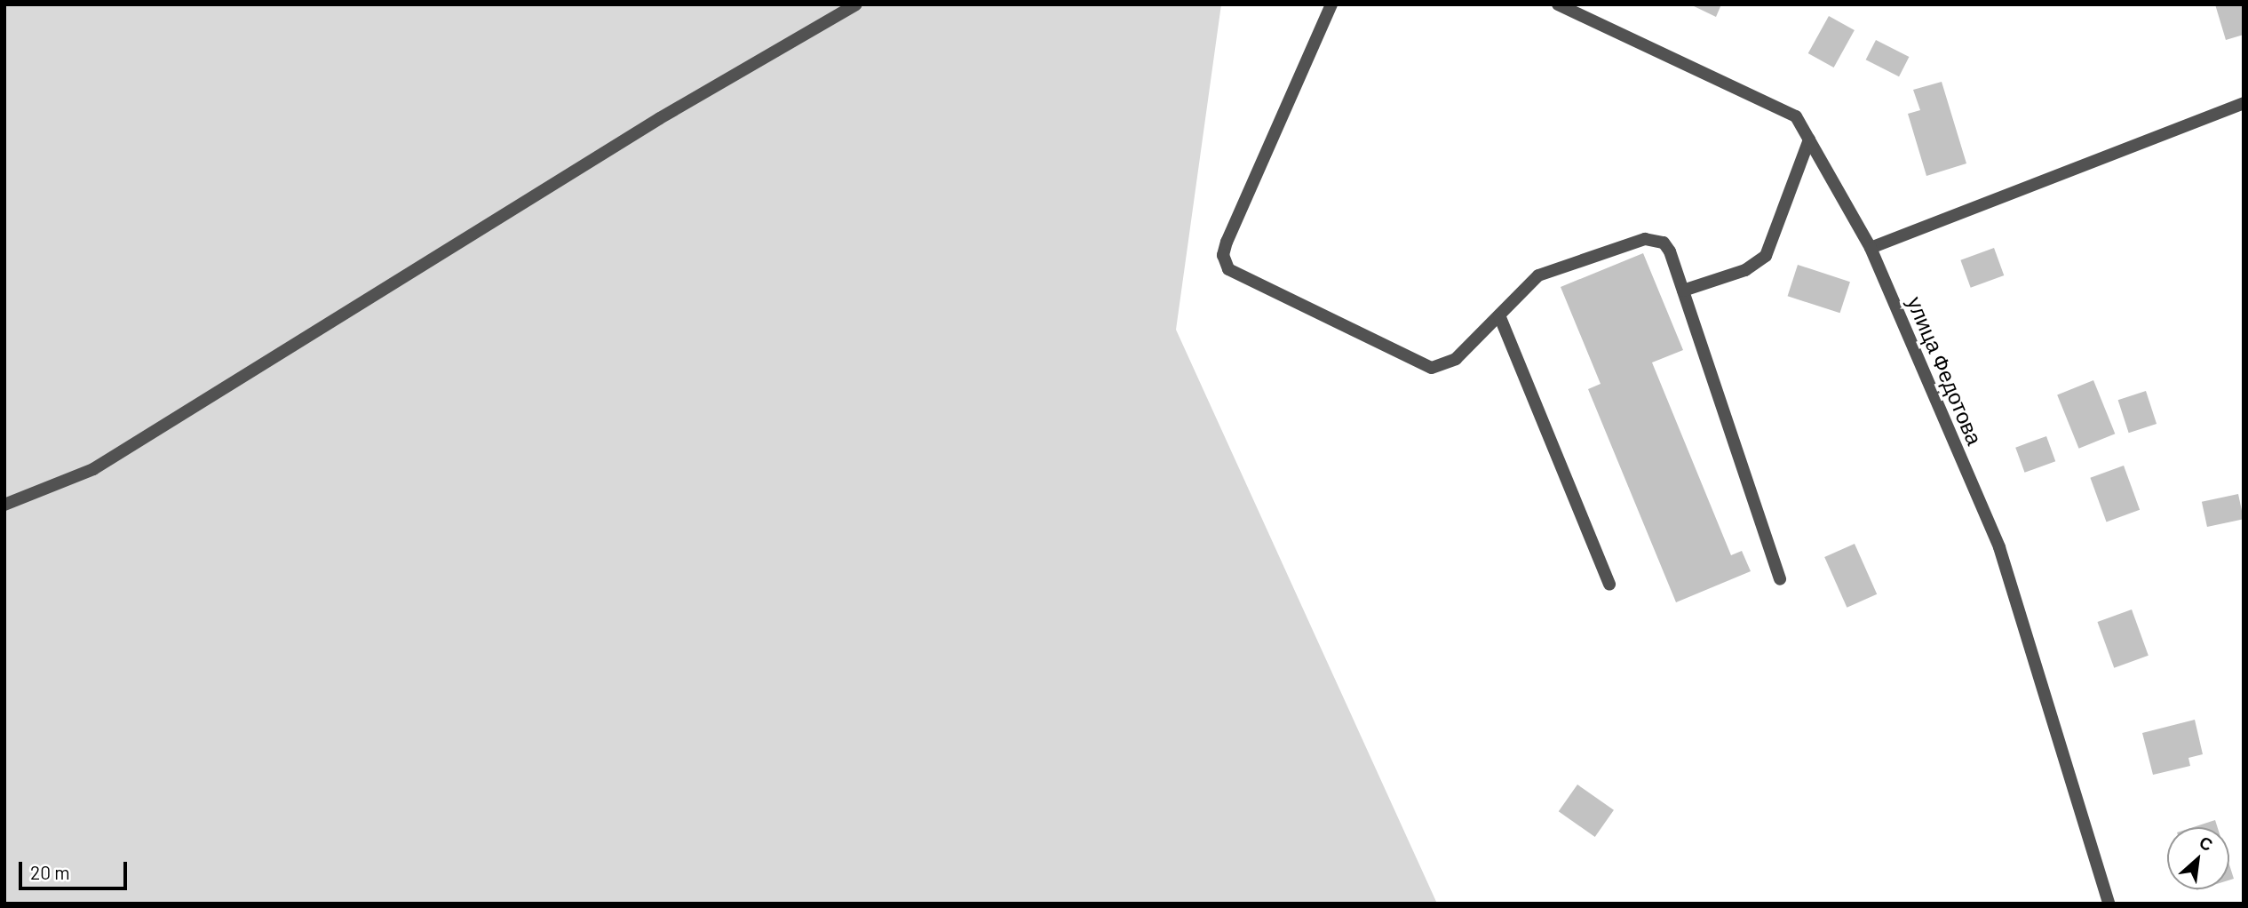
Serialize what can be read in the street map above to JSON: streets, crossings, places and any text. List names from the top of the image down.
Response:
{
  "streets": {
    "street": ["улица Федотова"]
  },
  "scale_bar": "20 m",
  "north": "top right"
}
